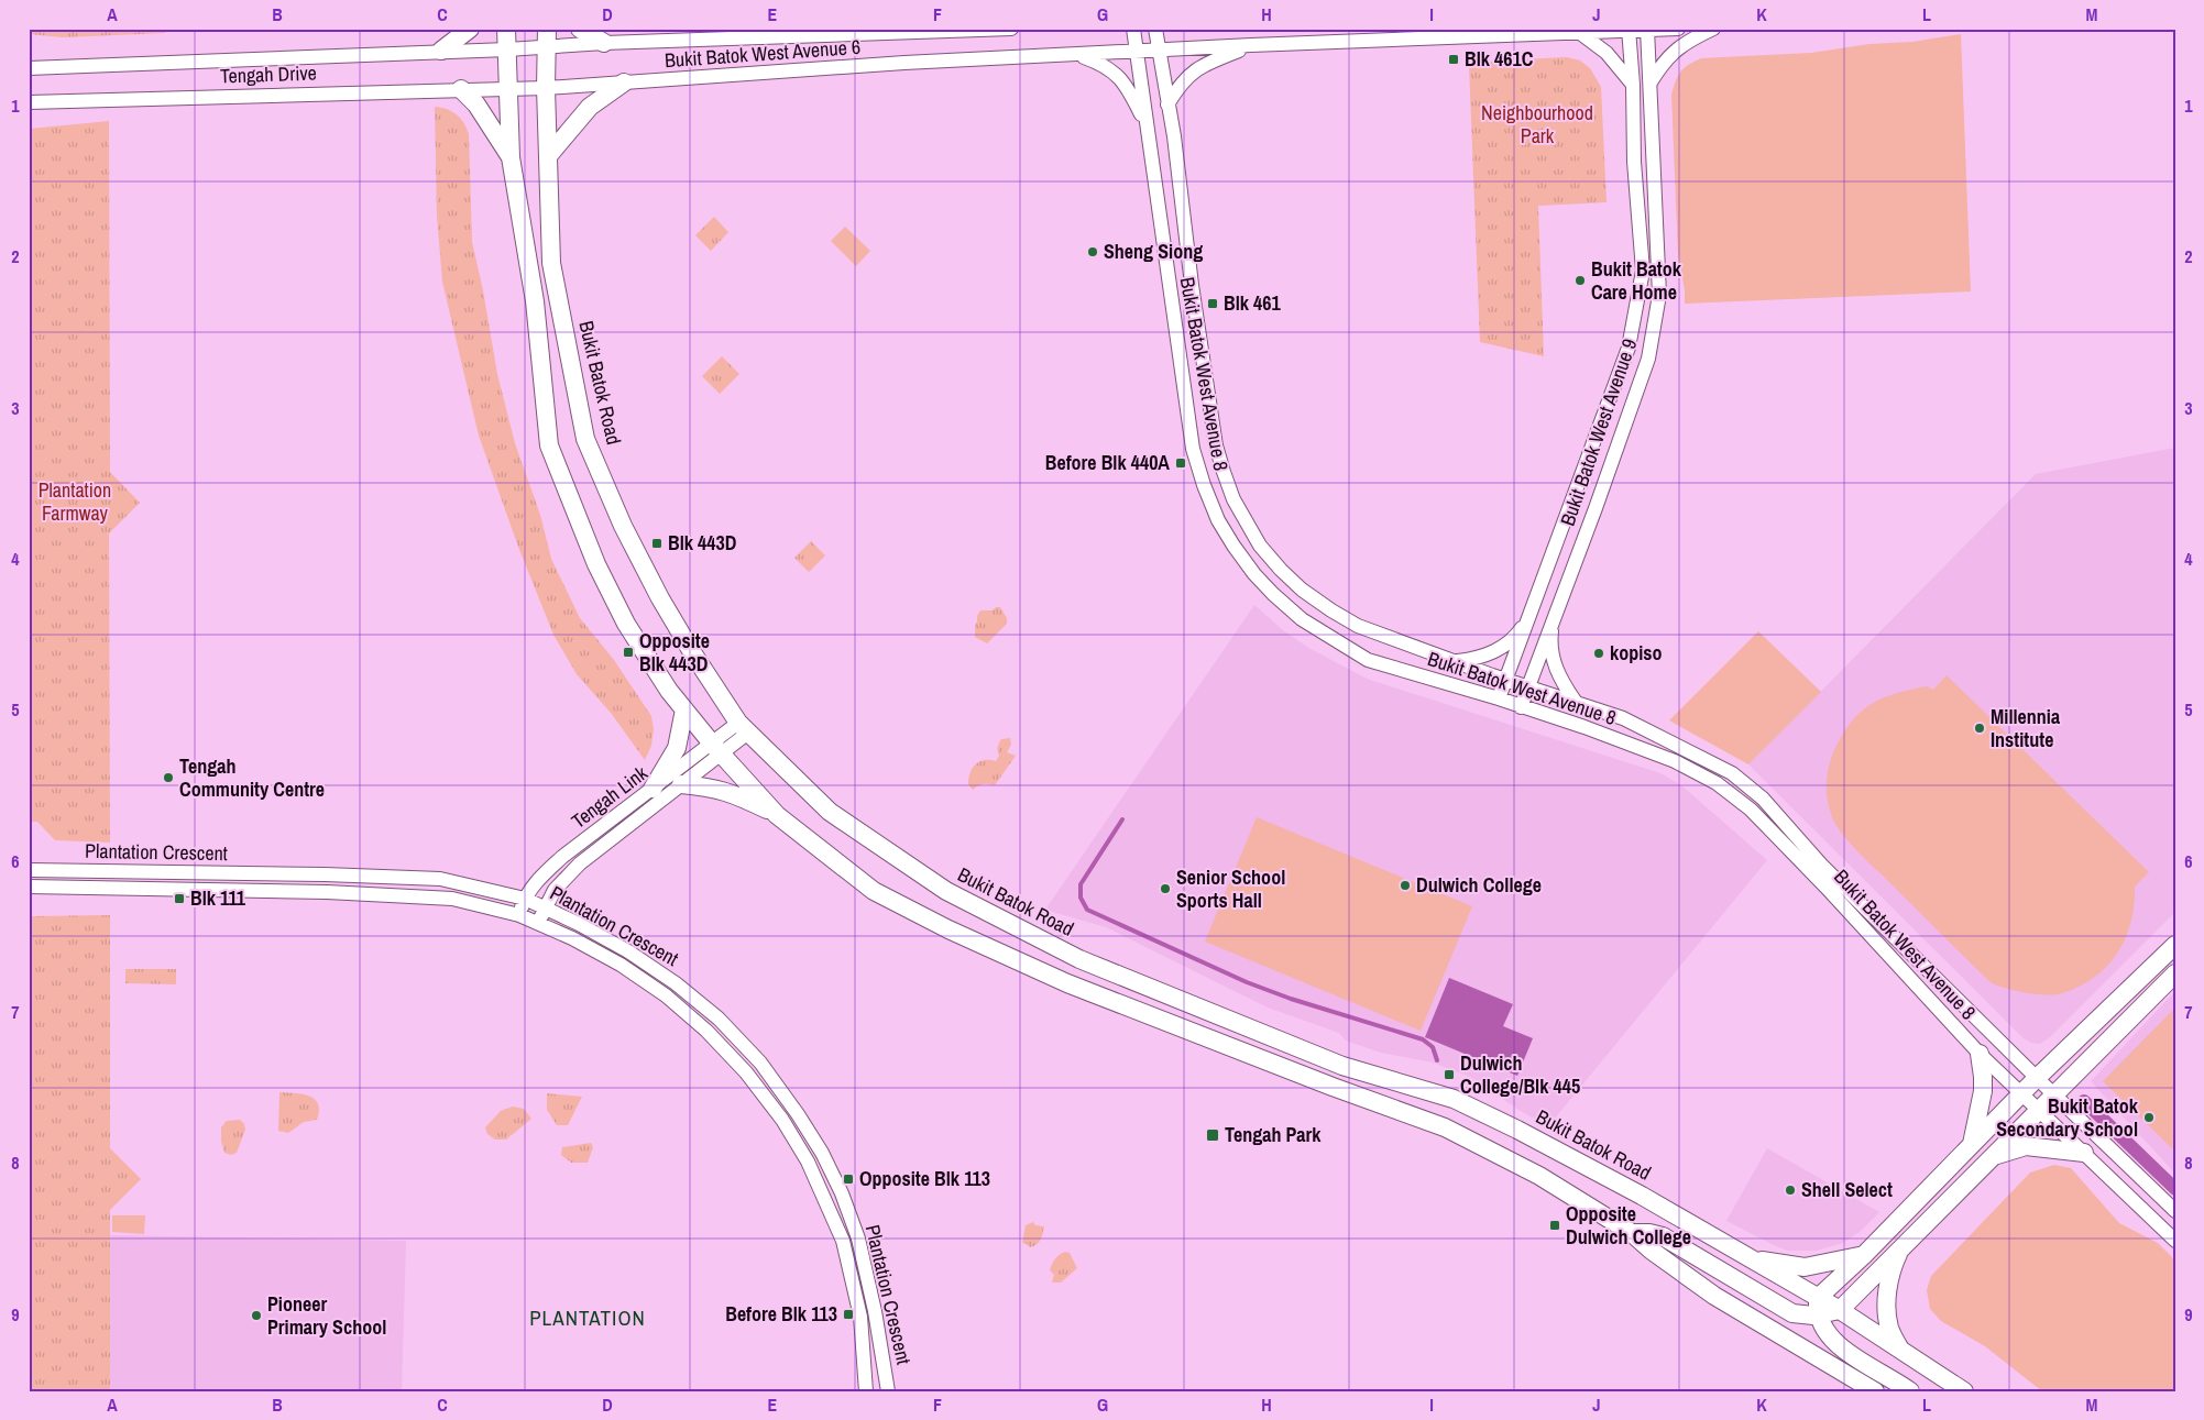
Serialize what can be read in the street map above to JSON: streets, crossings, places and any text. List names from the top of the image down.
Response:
{
  "streets": {
    "main road": ["Bukit Batok Road"],
    "street": [
      "Bukit Batok West Avenue 6",
      "Tengah Drive",
      "Bukit Batok West Avenue 8",
      "Bukit Batok West Avenue 9",
      "Tengah Link",
      "Plantation Crescent"
    ]
  },
  "crossings": [
    ["Bukit Batok West Avenue 6", "Tengah Drive"],
    ["Bukit Batok West Avenue 6", "Bukit Batok West Avenue 8"],
    ["Bukit Batok West Avenue 6", "Bukit Batok Road"],
    ["Bukit Batok West Avenue 6", "Bukit Batok West Avenue 9"],
    ["Bukit Batok West Avenue 8", "Bukit Batok West Avenue 9"],
    ["Bukit Batok Road", "Tengah Link"],
    ["Tengah Link", "Plantation Crescent"]
  ],
  "districts": ["PLANTATION"],
  "parks": ["Neighbourhood Park", "Plantation Farmway"],
  "places": {
    "transit": [
      "Blk 461C",
      "Blk 461",
      "Before Blk 440A",
      "Blk 443D",
      "Opposite Blk 443D",
      "Blk 111",
      "Dulwich College/Blk 445",
      "Tengah Park",
      "Opposite Blk 113",
      "Opposite Dulwich College",
      "Before Blk 113"
    ],
    "other": [
      "Sheng Siong",
      "Bukit Batok Care Home",
      "kopiso",
      "Millennia Institute",
      "Tengah Community Centre",
      "Dulwich College",
      "Senior School Sports Hall",
      "Bukit Batok Secondary School",
      "Shell Select",
      "Pioneer Primary School"
    ]
  },
  "grid": {
    "columns": [
      "A",
      "B",
      "C",
      "D",
      "E",
      "F",
      "G",
      "H",
      "I",
      "J",
      "K",
      "L",
      "M"
    ],
    "rows": [
      "1",
      "2",
      "3",
      "4",
      "5",
      "6",
      "7",
      "8",
      "9"
    ]
  }
}
